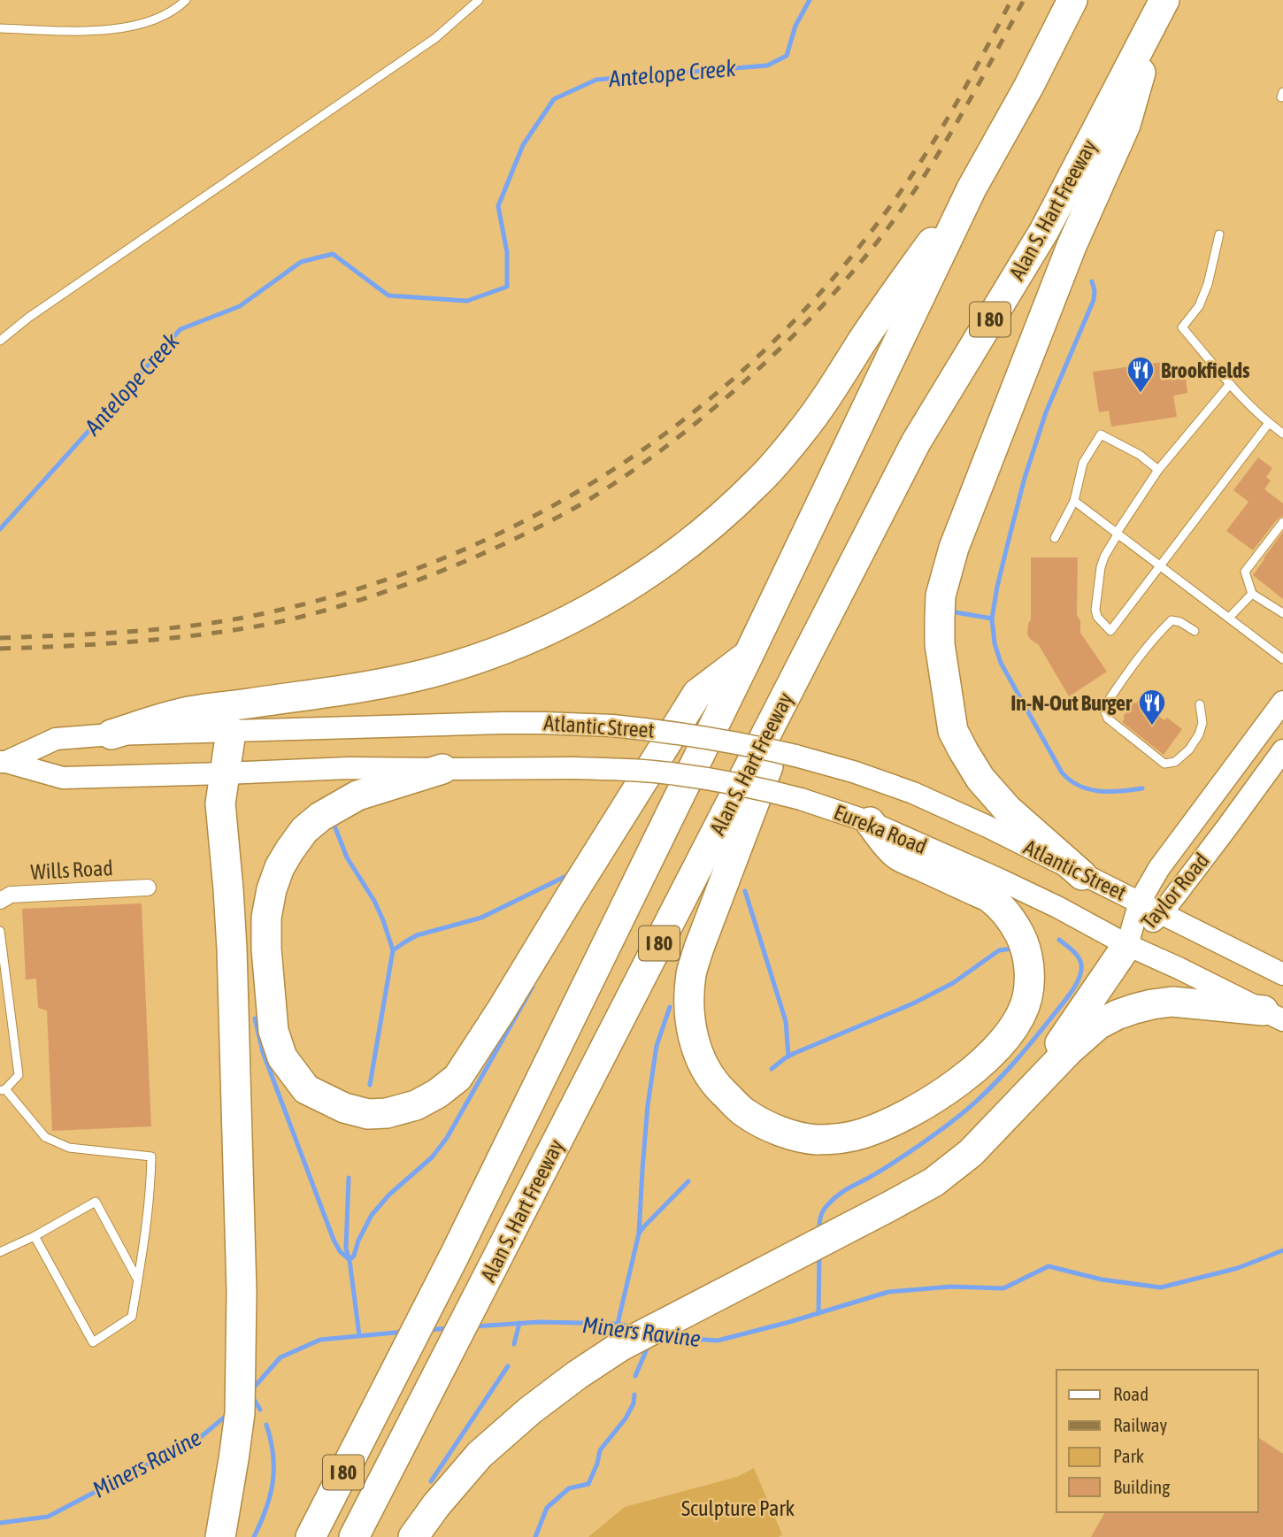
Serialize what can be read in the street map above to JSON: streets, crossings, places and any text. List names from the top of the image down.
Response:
{
  "streets": {
    "highway": ["Alan S. Hart Freeway", "I 80"],
    "main road": ["Atlantic Street", "Eureka Road", "Taylor Road"],
    "street": ["Wills Road"]
  },
  "crossings": [
    ["Atlantic Street", "Eureka Road"],
    ["Atlantic Street", "Taylor Road"],
    ["Eureka Road", "Taylor Road"]
  ],
  "water": ["Antelope Creek", "Miners Ravine"],
  "parks": ["Sculpture Park"],
  "places": {
    "restaurant": ["Brookfields", "In-N-Out Burger"]
  },
  "legend": [
    "Road",
    "Railway",
    "Park",
    "Building"
  ]
}
